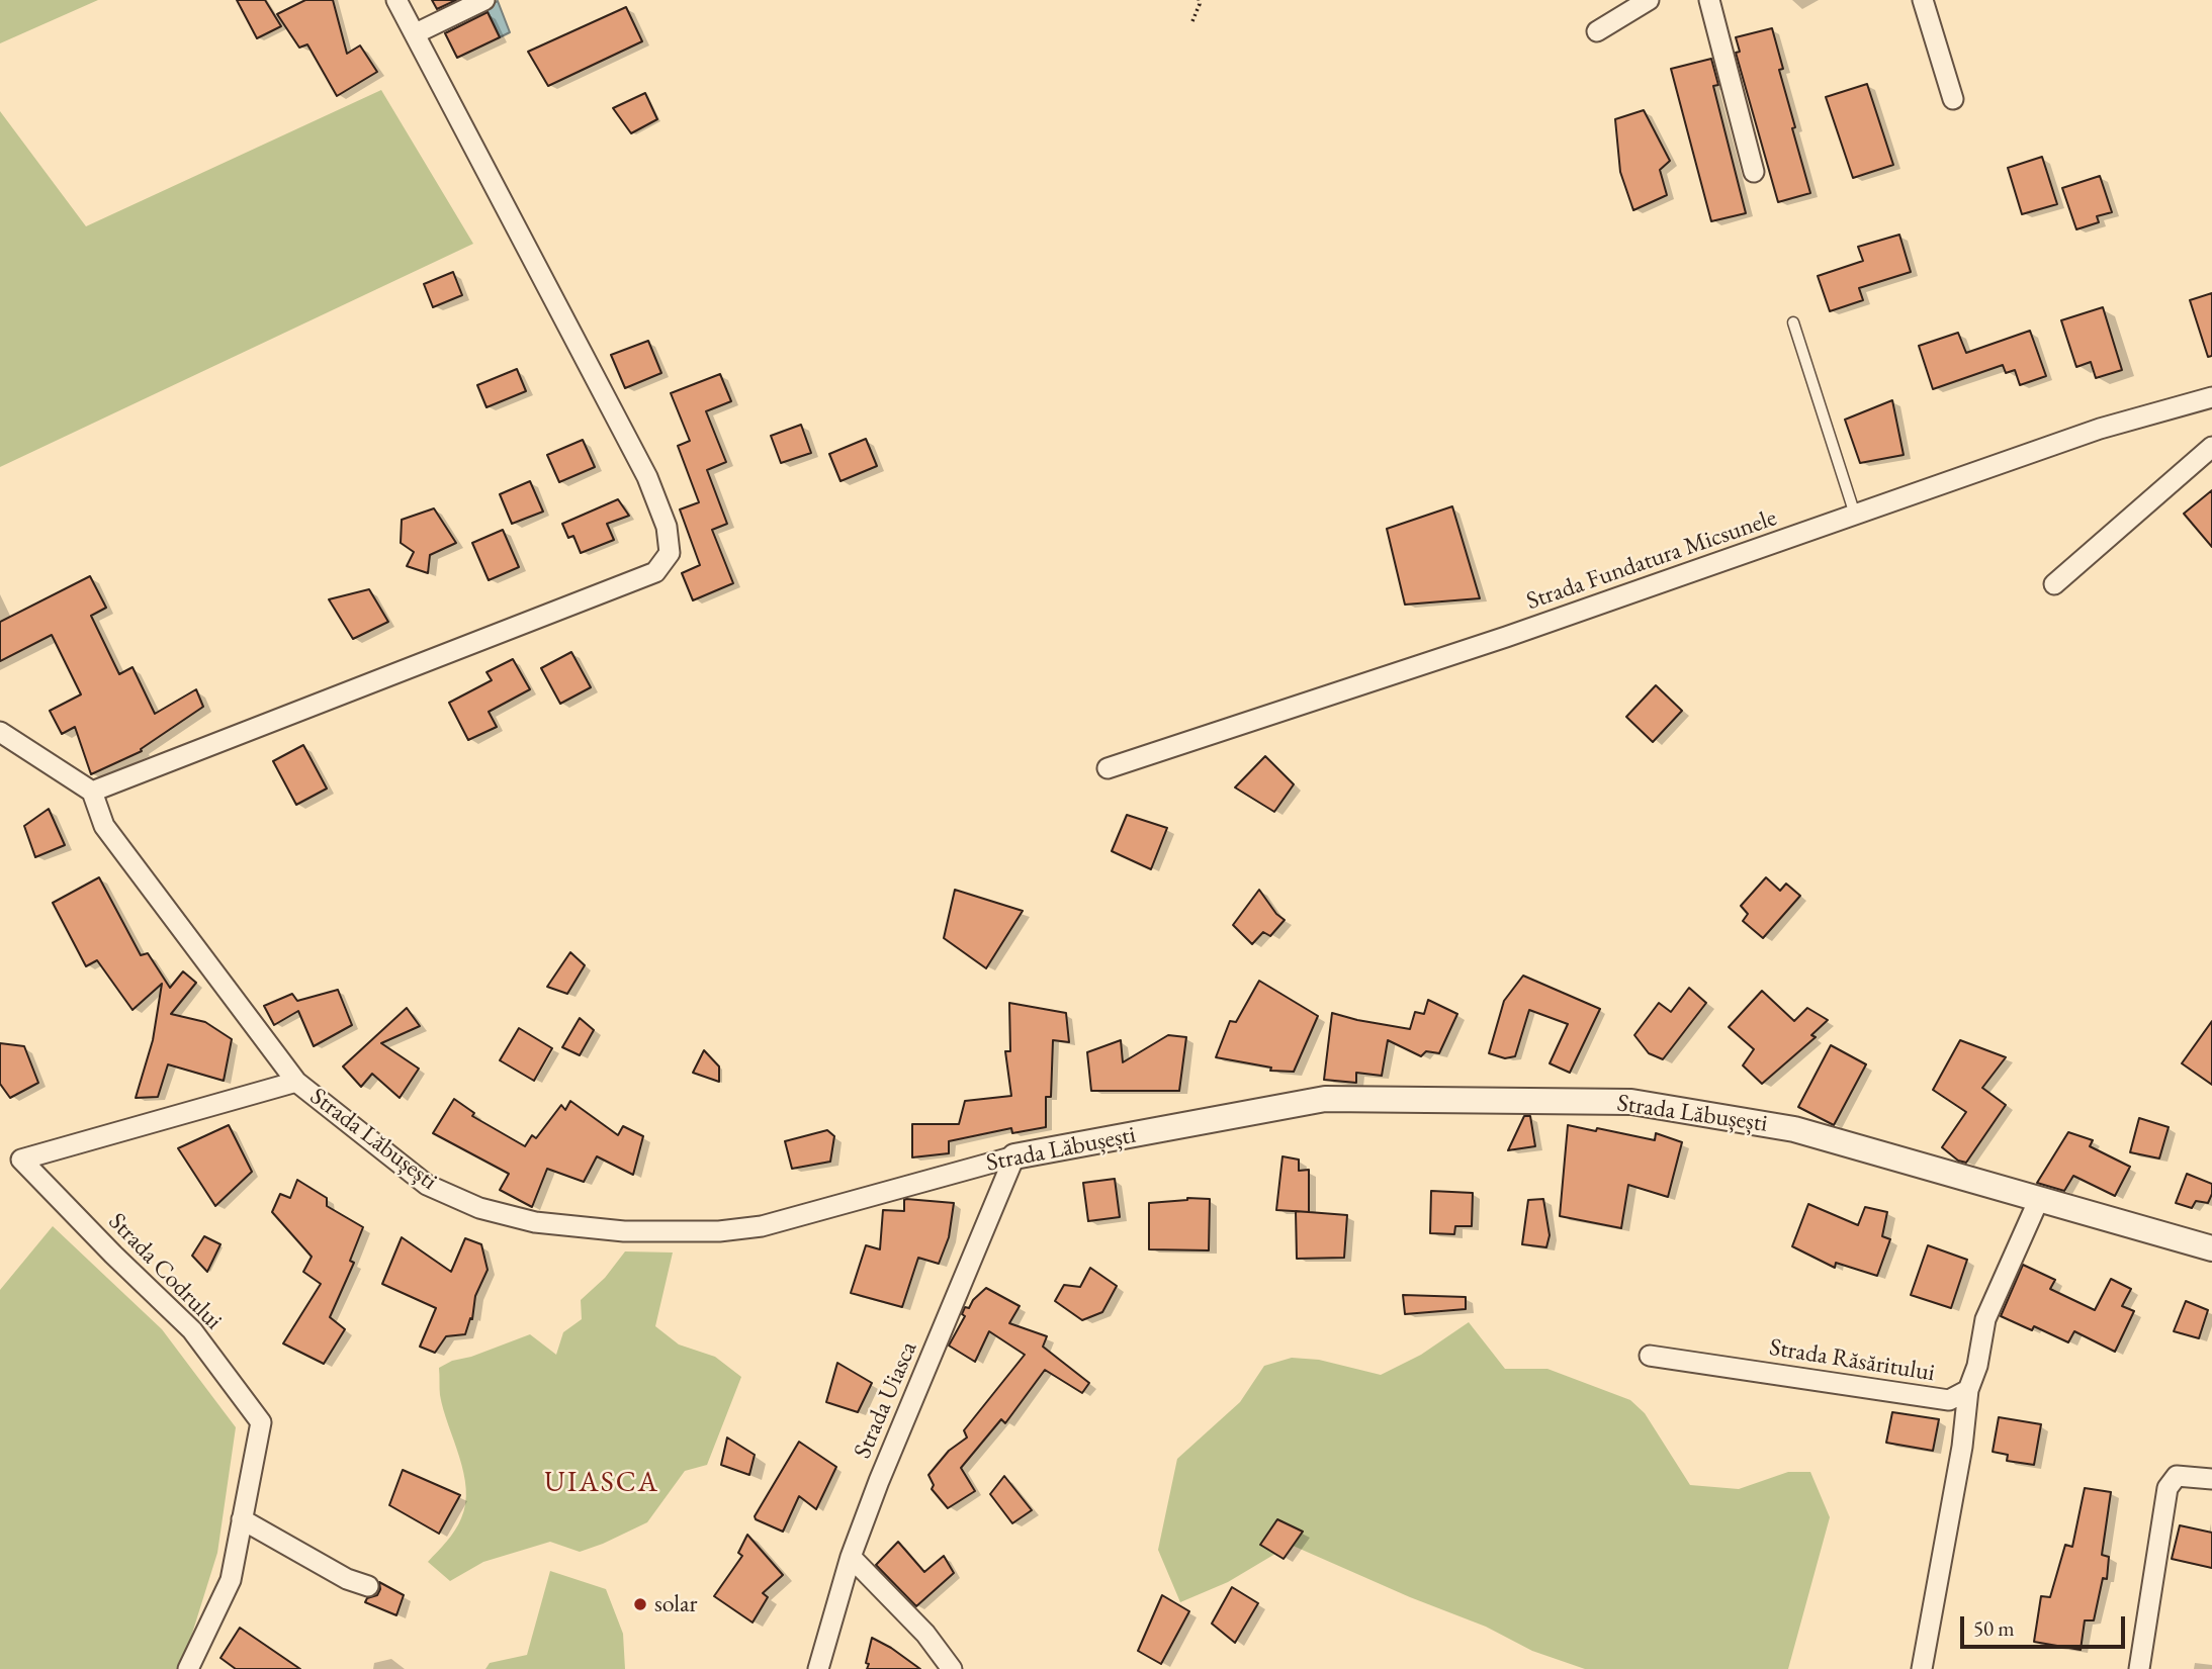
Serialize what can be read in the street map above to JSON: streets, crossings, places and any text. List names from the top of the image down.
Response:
{
  "streets": {
    "street": [
      "Strada Fundatura Micsunele",
      "Strada Lăbușești",
      "Strada Codrului",
      "Strada Răsăritului",
      "Strada Uiasca"
    ]
  },
  "crossings": [
    ["Strada Lăbușești", "Strada Codrului"],
    ["Strada Lăbușești", "Strada Răsăritului"],
    ["Strada Lăbușești", "Strada Uiasca"]
  ],
  "districts": ["UIASCA"],
  "places": ["solar"],
  "scale_bar": "50 m"
}
